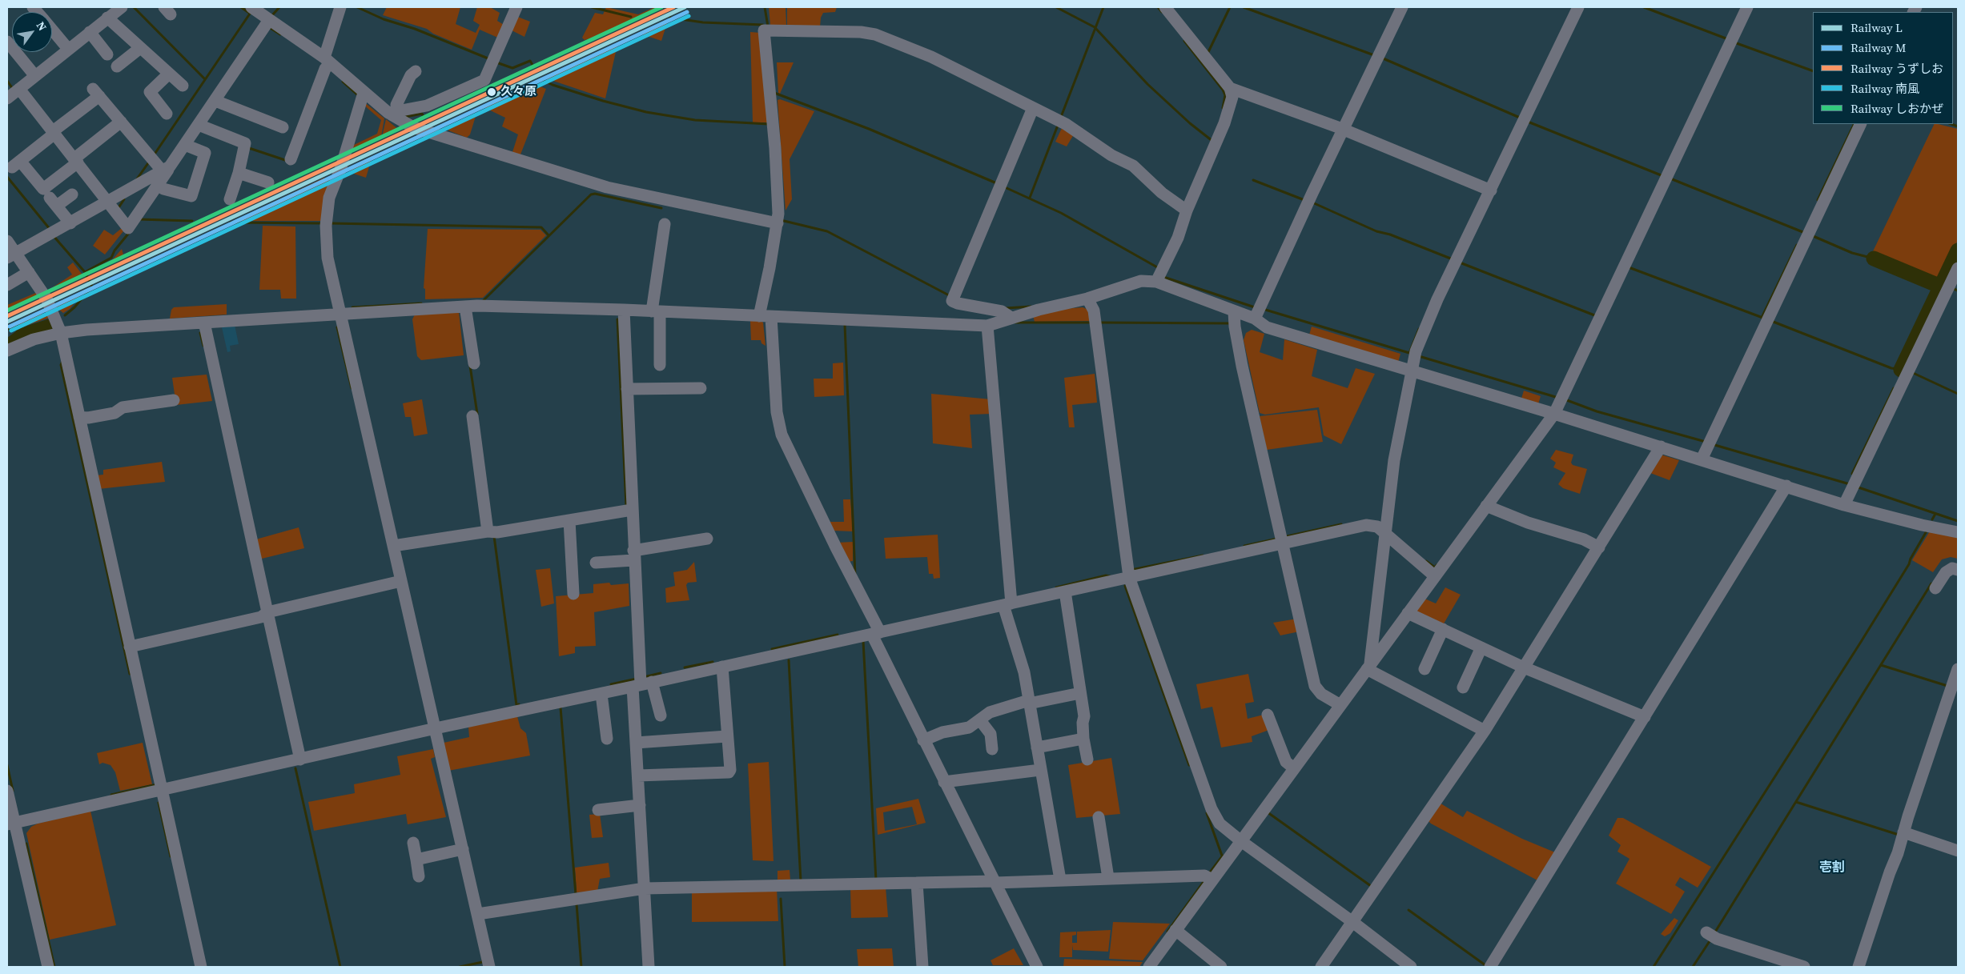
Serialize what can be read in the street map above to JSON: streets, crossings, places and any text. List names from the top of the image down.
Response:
{
  "districts": ["壱割"],
  "places": ["久々原"],
  "lines": [
    "rail line L",
    "rail line うずしお",
    "rail line しおかぜ",
    "rail line M",
    "rail line 南風"
  ],
  "legend": [
    "Railway L",
    "Railway M",
    "Railway うずしお",
    "Railway 南風",
    "Railway しおかぜ"
  ],
  "north": "top right"
}
